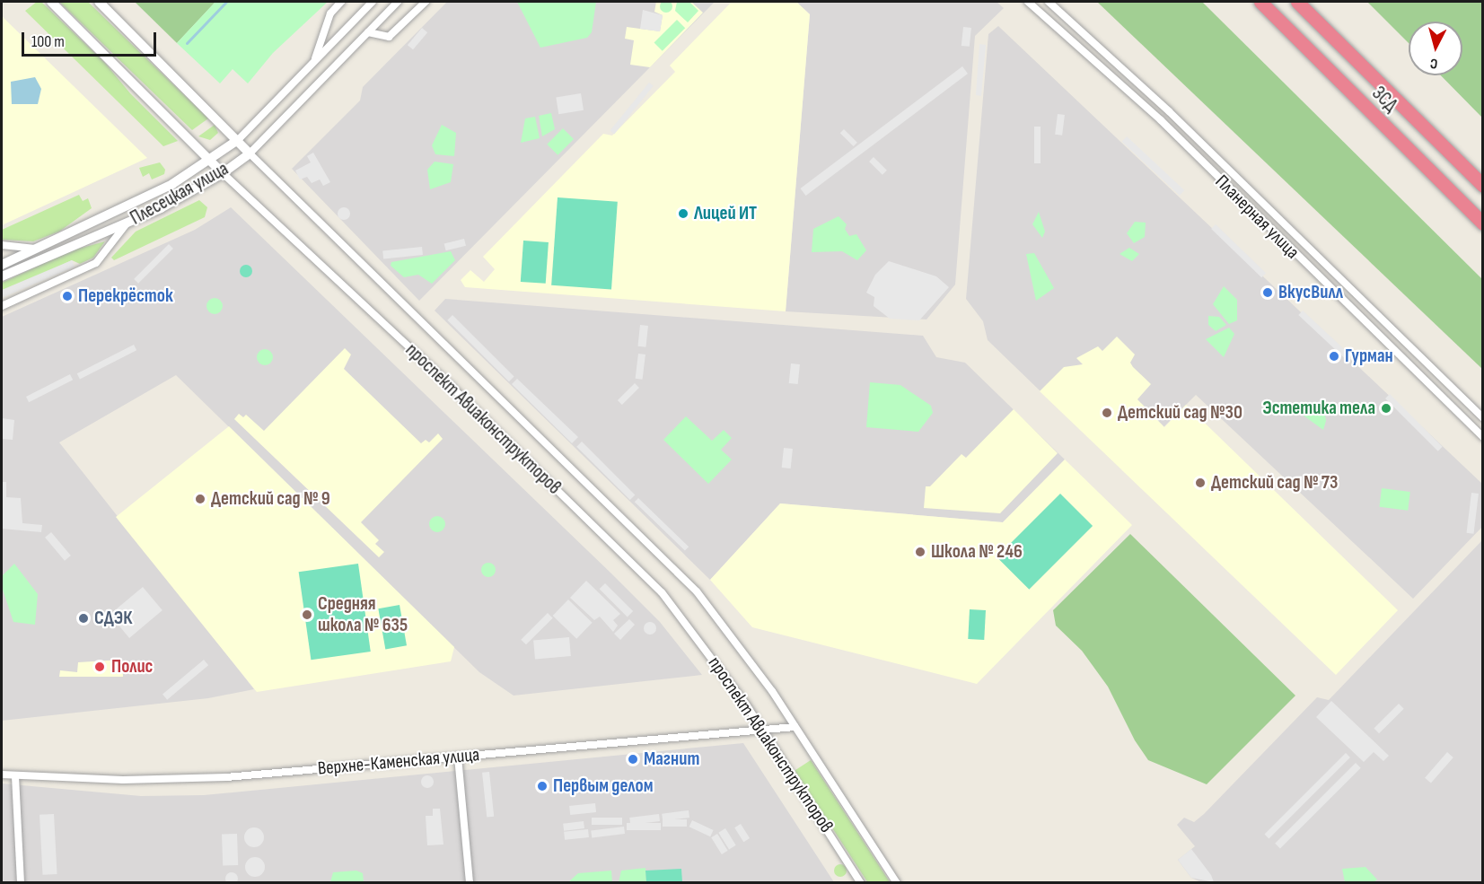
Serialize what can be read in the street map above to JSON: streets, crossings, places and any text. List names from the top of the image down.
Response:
{
  "streets": {
    "highway": ["ЗСД"],
    "street": [
      "Плесецкая улица",
      "Планерная улица",
      "проспект Авиаконструкторов",
      "Верхне-Каменская улица"
    ]
  },
  "crossings": [
    ["Плесецкая улица", "проспект Авиаконструкторов"],
    ["проспект Авиаконструкторов", "Верхне-Каменская улица"]
  ],
  "places": [
    "Лицей ИТ",
    "ВкусВилл",
    "Перекрёсток",
    "Гурман",
    "Эстетика тела",
    "Детский сад №30",
    "Детский сад № 73",
    "Детский сад № 9",
    "Школа № 246",
    "Средняя школа № 635",
    "СДЭК",
    "Полис",
    "Магнит",
    "Первым делом"
  ],
  "scale_bar": "100 m",
  "north": "bottom"
}
